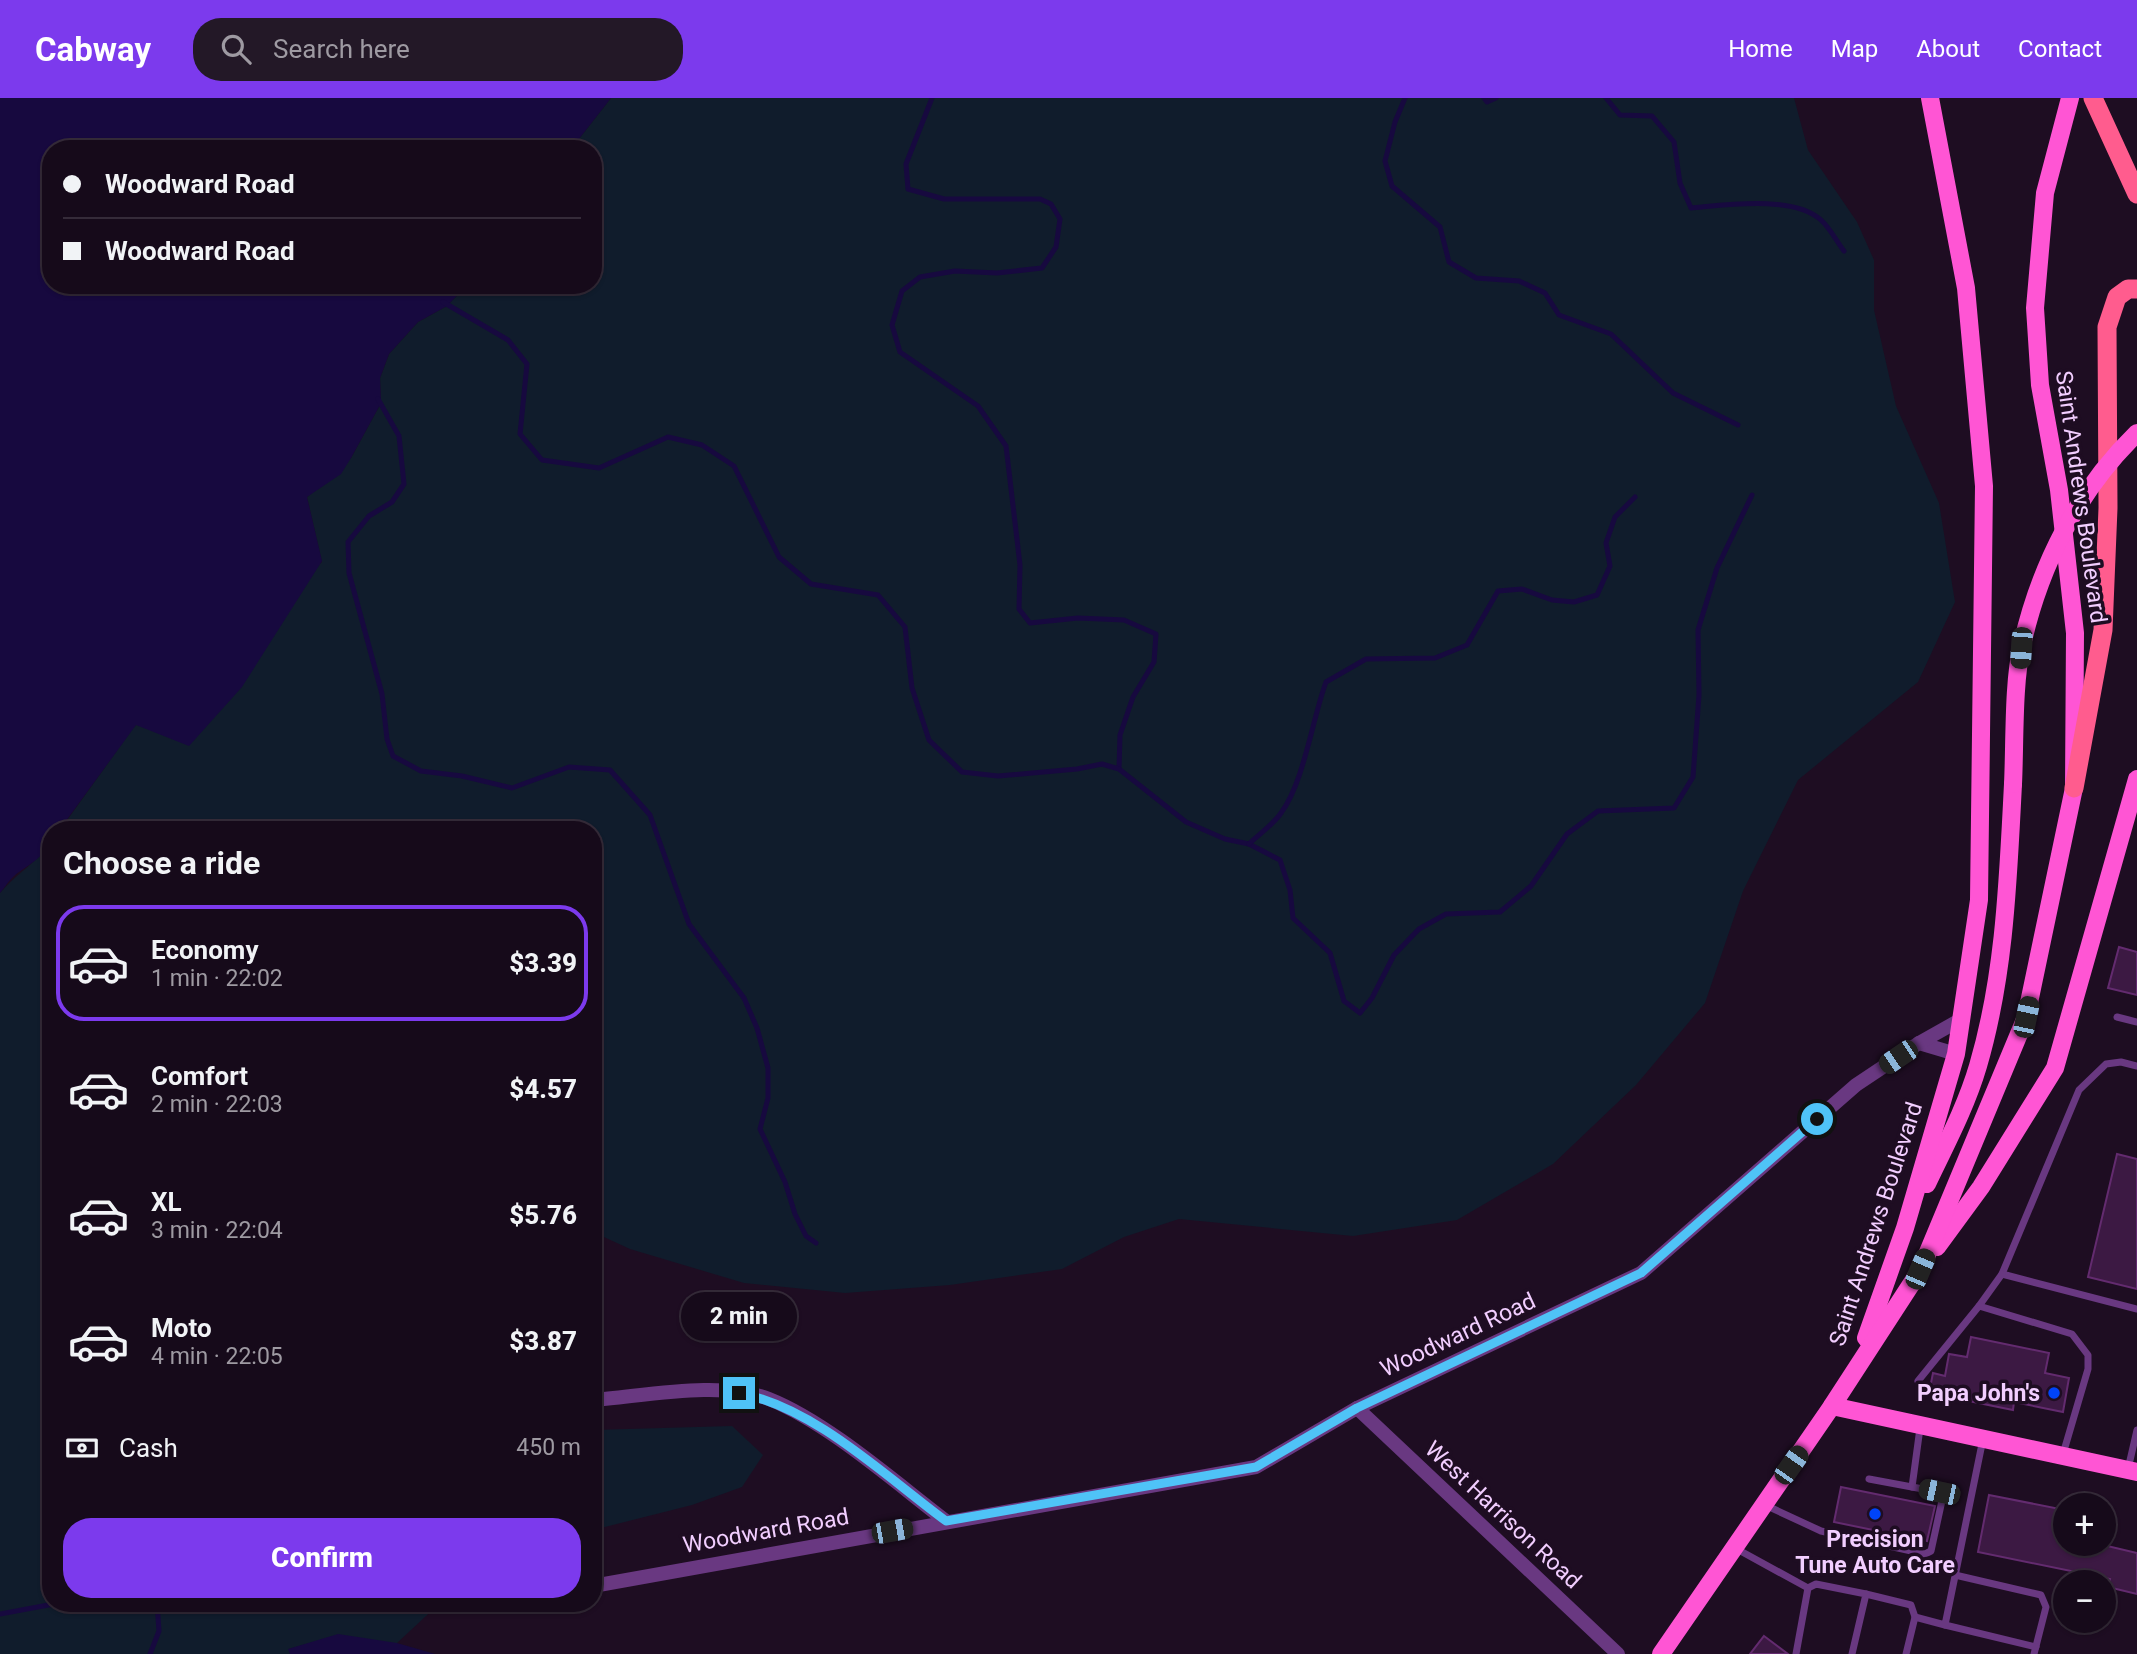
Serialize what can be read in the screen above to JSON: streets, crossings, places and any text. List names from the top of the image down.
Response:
{
  "streets": {
    "main road": ["Saint Andrews Boulevard"],
    "street": ["Woodward Road", "West Harrison Road"]
  },
  "crossings": [
    ["Saint Andrews Boulevard", "Woodward Road"],
    ["Woodward Road", "West Harrison Road"]
  ],
  "places": ["Papa John's", "Precision Tune Auto Care"],
  "page": {
    "header": "Cabway",
    "search": "Search here",
    "nav": [
      "Home",
      "Map",
      "About",
      "Contact"
    ],
    "banner": ["Woodward Road", "Woodward Road"],
    "heading": "Choose a ride",
    "list": [
      {
        "name": "Economy",
        "note": "1 min · 22:02",
        "value": "$3.39"
      },
      {
        "name": "Comfort",
        "note": "2 min · 22:03",
        "value": "$4.57"
      },
      {
        "name": "XL",
        "note": "3 min · 22:04",
        "value": "$5.76"
      },
      {
        "name": "Moto",
        "note": "4 min · 22:05",
        "value": "$3.87"
      }
    ],
    "bubble": "2 min",
    "pay": ["Cash", "450 m"],
    "map_buttons": ["+", "−"],
    "buttons": "Confirm"
  }
}
